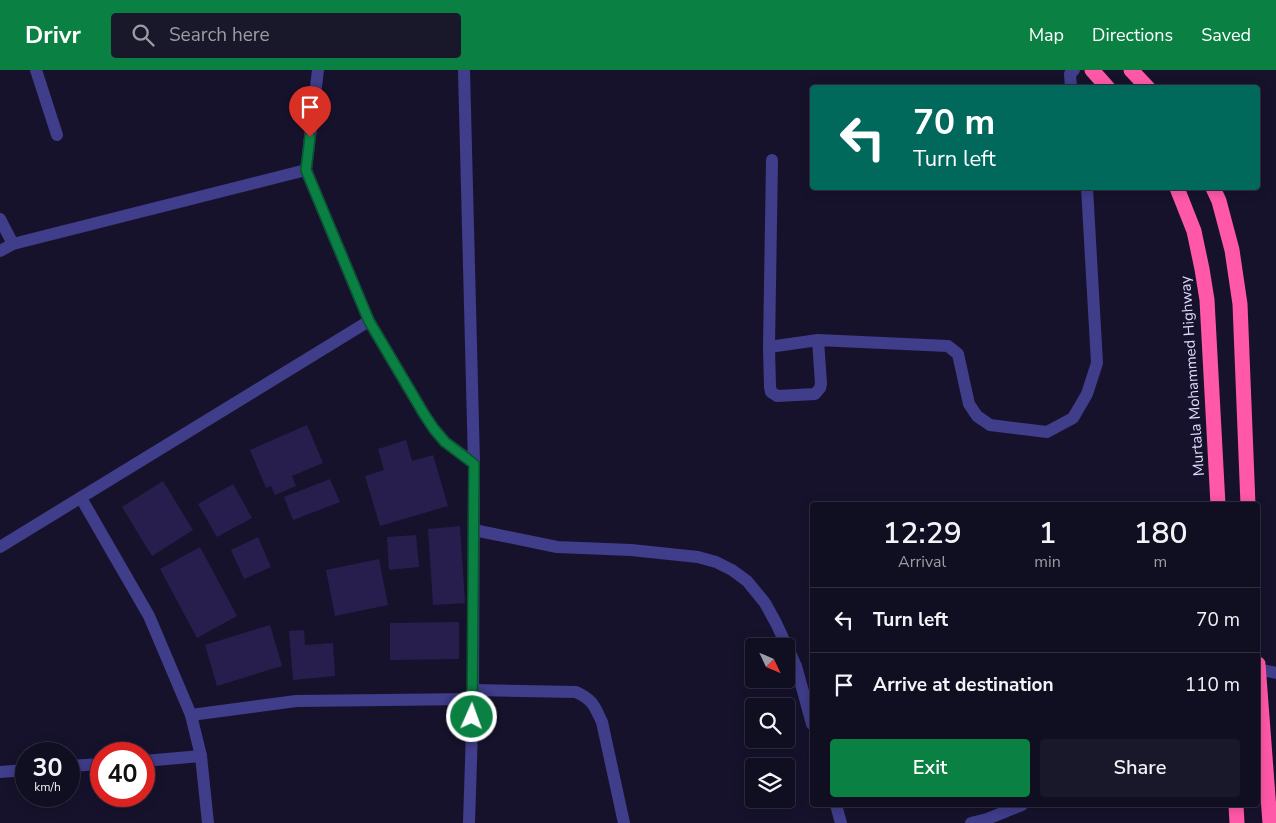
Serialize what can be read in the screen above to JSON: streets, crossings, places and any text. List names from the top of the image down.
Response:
{
  "streets": {
    "highway": ["Murtala Mohammed Highway"]
  },
  "north": "bottom right",
  "page": {
    "header": "Drivr",
    "search": "Search here",
    "nav": ["Map", "Directions", "Saved"],
    "turn": ["70 m", "Turn left"],
    "eta": [
      "12:29",
      "Arrival",
      "1",
      "min",
      "180",
      "m"
    ],
    "list": [
      {
        "name": "Turn left",
        "value": "70 m"
      },
      {
        "name": "Arrive at destination",
        "value": "110 m"
      }
    ],
    "buttons": ["Exit", "Share"],
    "speed": "30 km/h",
    "limit": "40"
  }
}
